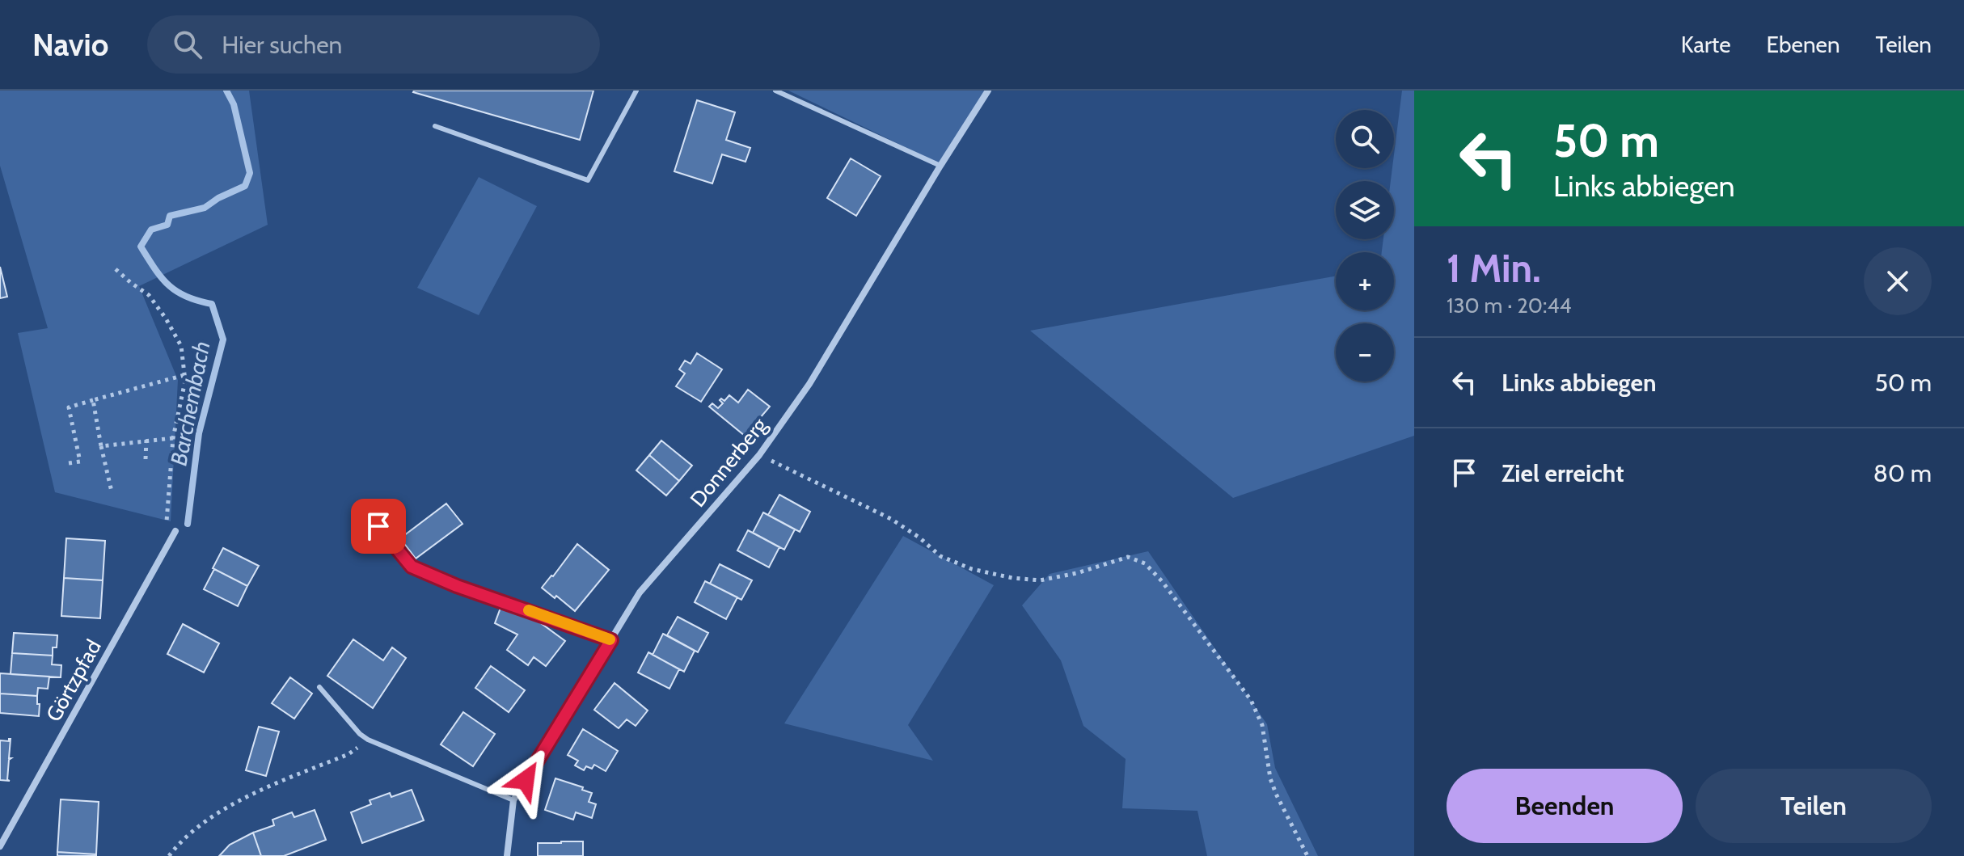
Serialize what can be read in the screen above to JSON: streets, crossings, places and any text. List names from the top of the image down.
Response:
{
  "streets": {
    "street": ["Donnerberg", "Görtzpfad"]
  },
  "water": ["Barchembach"],
  "page": {
    "header": "Navio",
    "search": "Hier suchen",
    "nav": ["Karte", "Ebenen", "Teilen"],
    "turn": ["50 m", "Links abbiegen"],
    "map_buttons": ["+", "−"],
    "heading": ["1 Min.", "130 m · 20:44"],
    "list": [
      {
        "name": "Links abbiegen",
        "value": "50 m"
      },
      {
        "name": "Ziel erreicht",
        "value": "80 m"
      }
    ],
    "buttons": ["Beenden", "Teilen"]
  }
}
